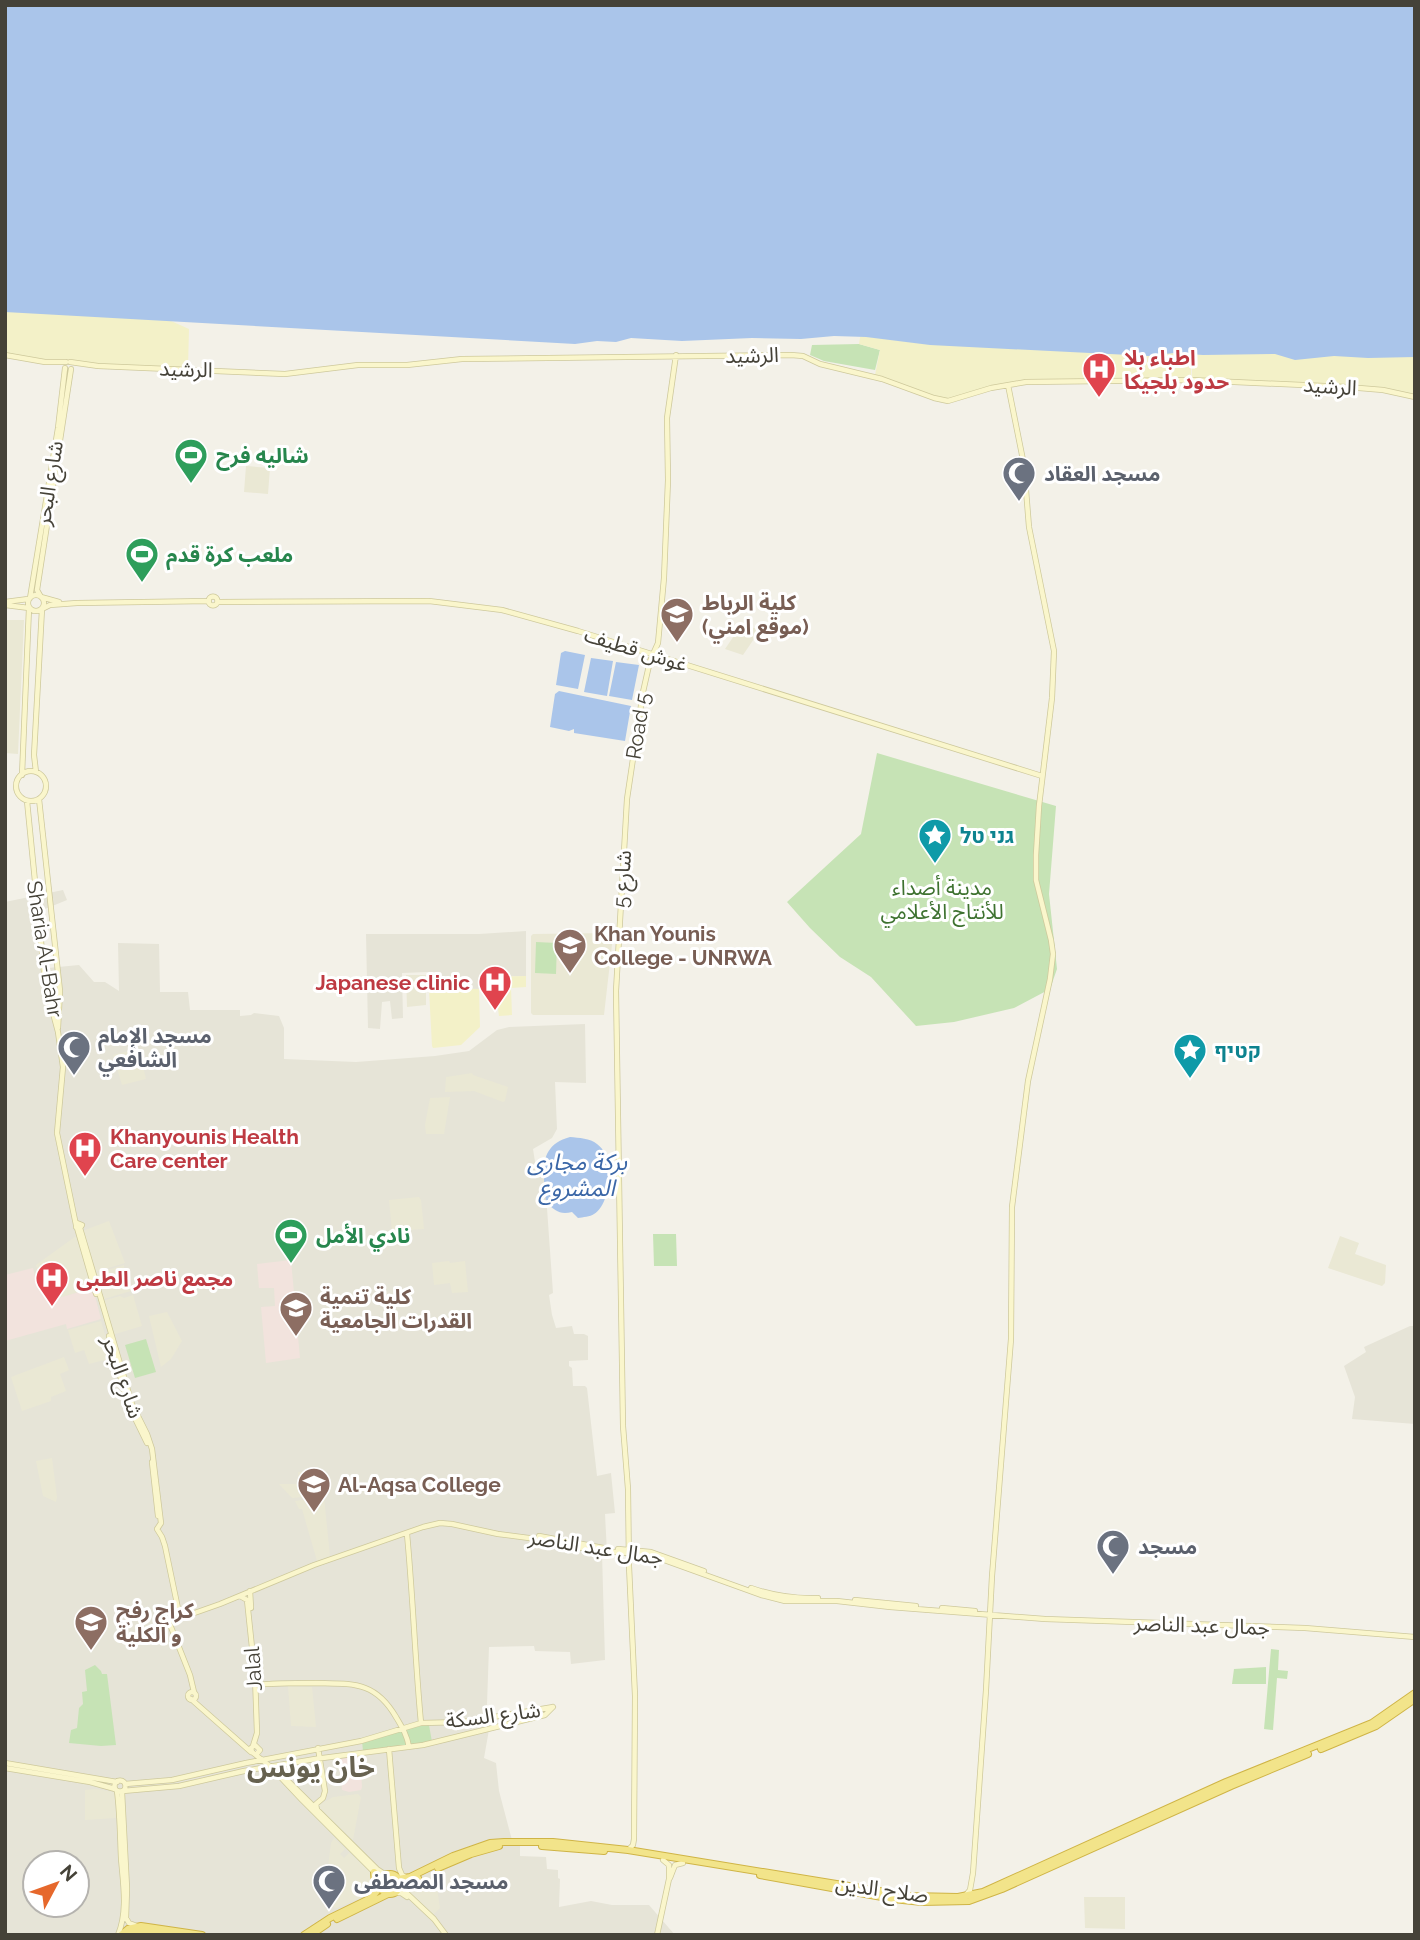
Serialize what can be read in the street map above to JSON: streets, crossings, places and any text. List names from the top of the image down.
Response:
{
  "streets": {
    "highway": ["صلاح الدين"],
    "main road": [
      "الرشيد",
      "شارع البحر",
      "غوش قطيف",
      "Road 5",
      "شارع 5",
      "Sharia Al-Bahr",
      "جمال عبد الناصر",
      "Jalal",
      "شارع السكة"
    ]
  },
  "crossings": [
    ["الرشيد", "شارع البحر"],
    ["شارع البحر", "Sharia Al-Bahr"],
    ["شارع البحر", "جمال عبد الناصر"],
    ["غوش قطيف", "Road 5"],
    ["Road 5", "شارع 5"],
    ["شارع 5", "جمال عبد الناصر"],
    ["جمال عبد الناصر", "Jalal"]
  ],
  "districts": ["خان يونس"],
  "water": ["بركة مجارى المشروع"],
  "parks": ["مدينة أصداء للأنتاج الأعلامي"],
  "places": {
    "hospital": [
      "اطباء بلا حدود بلجيكا",
      "Japanese clinic",
      "Khanyounis Health Care center",
      "مجمع ناصر الطبى"
    ],
    "sports": ["شاليه فرح", "ملعب كرة قدم", "نادي الأمل"],
    "mosque": [
      "مسجد العقاد",
      "مسجد الإمام الشافعي",
      "مسجد",
      "مسجد المصطفى"
    ],
    "school or university": [
      "كلية الرباط (موقع امني)",
      "Khan Younis College - UNRWA",
      "كلية تنمية القدرات الجامعية",
      "Al-Aqsa College",
      "كراج رفح و الكلية"
    ],
    "place": ["גני טל", "קטיף"]
  },
  "north": "top right"
}
